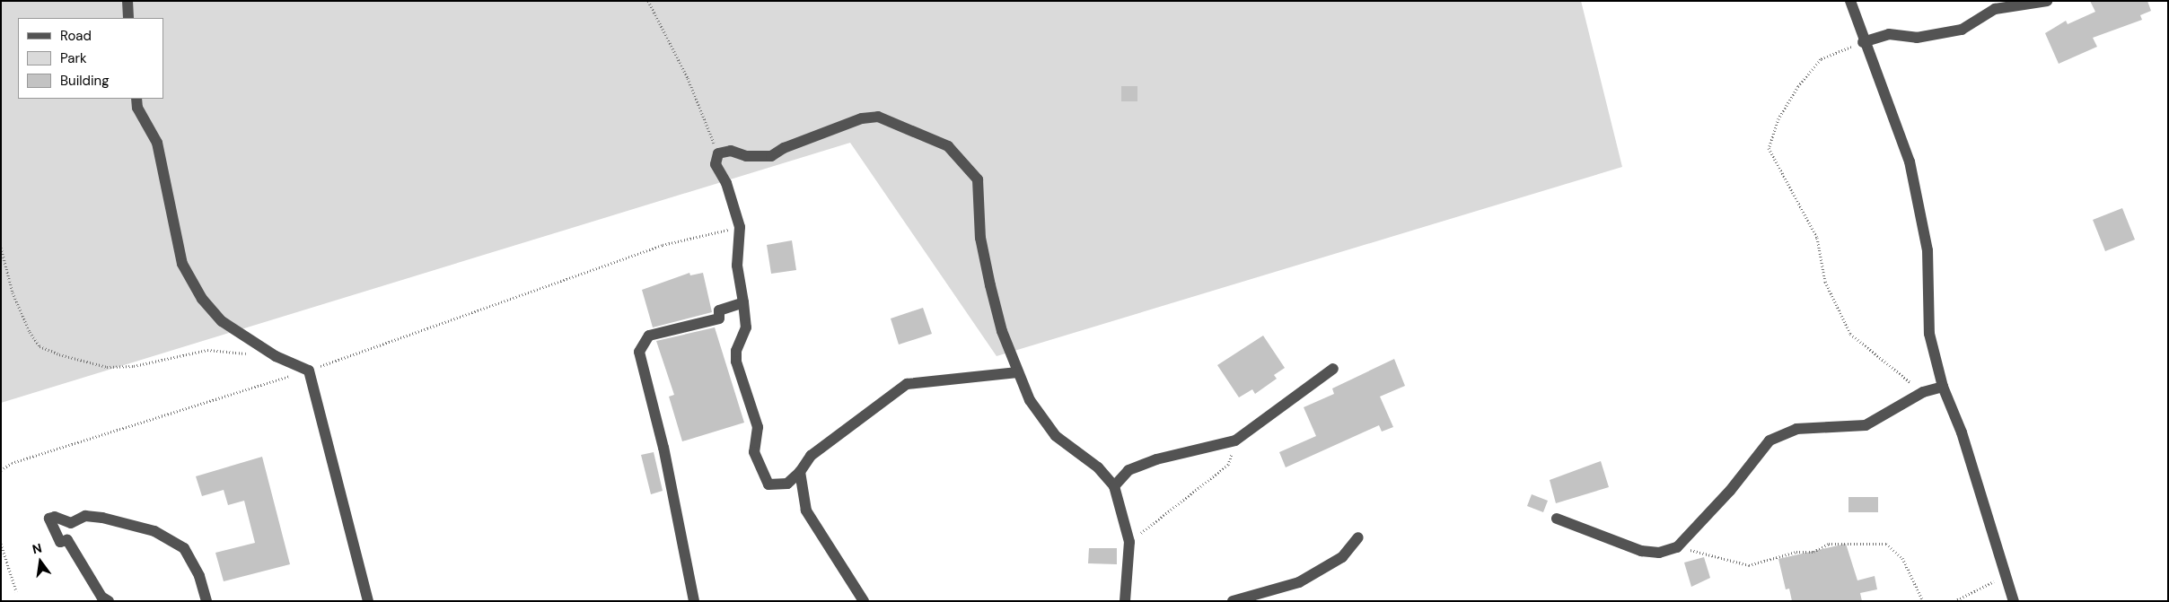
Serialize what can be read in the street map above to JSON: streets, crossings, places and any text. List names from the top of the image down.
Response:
{
  "legend": ["Road", "Park", "Building"],
  "north": "top"
}
